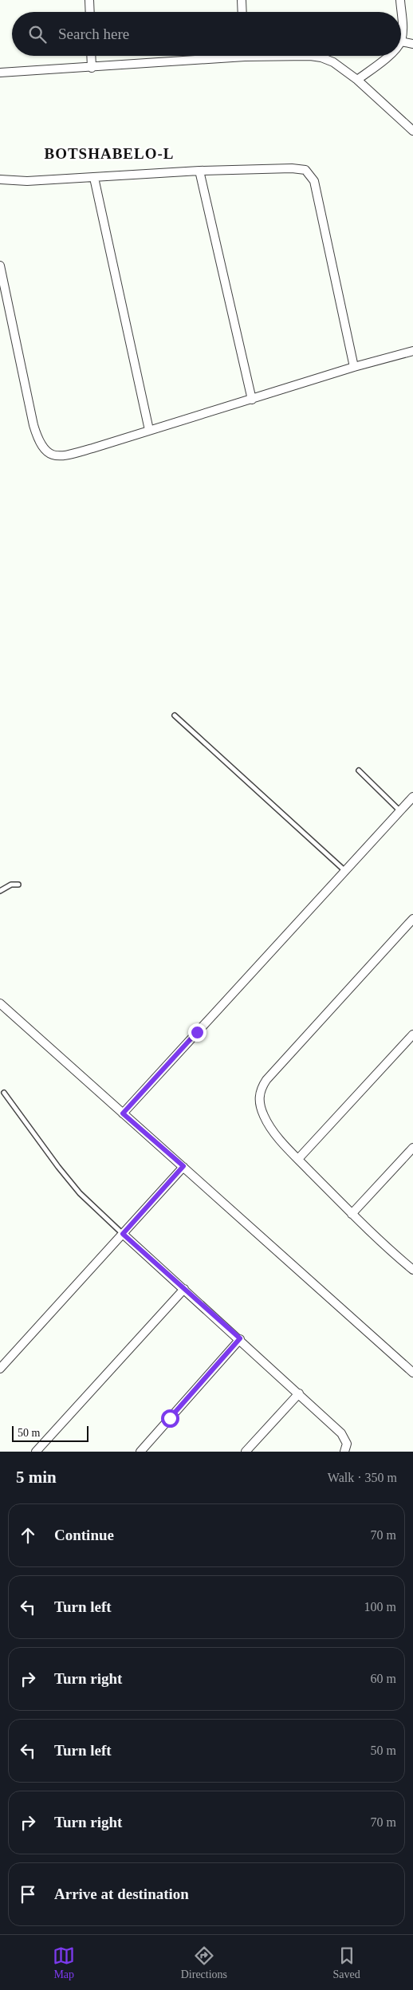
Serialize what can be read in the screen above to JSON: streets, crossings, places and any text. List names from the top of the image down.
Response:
{
  "districts": ["BOTSHABELO-L"],
  "scale_bar": "50 m",
  "page": {
    "search": "Search here",
    "scale": "50 m",
    "heading": ["5 min", "Walk · 350 m"],
    "list": [
      ["Continue", "70 m"],
      ["Turn left", "100 m"],
      ["Turn right", "60 m"],
      ["Turn left", "50 m"],
      ["Turn right", "70 m"],
      "Arrive at destination"
    ],
    "nav": ["Map", "Directions", "Saved"]
  }
}
